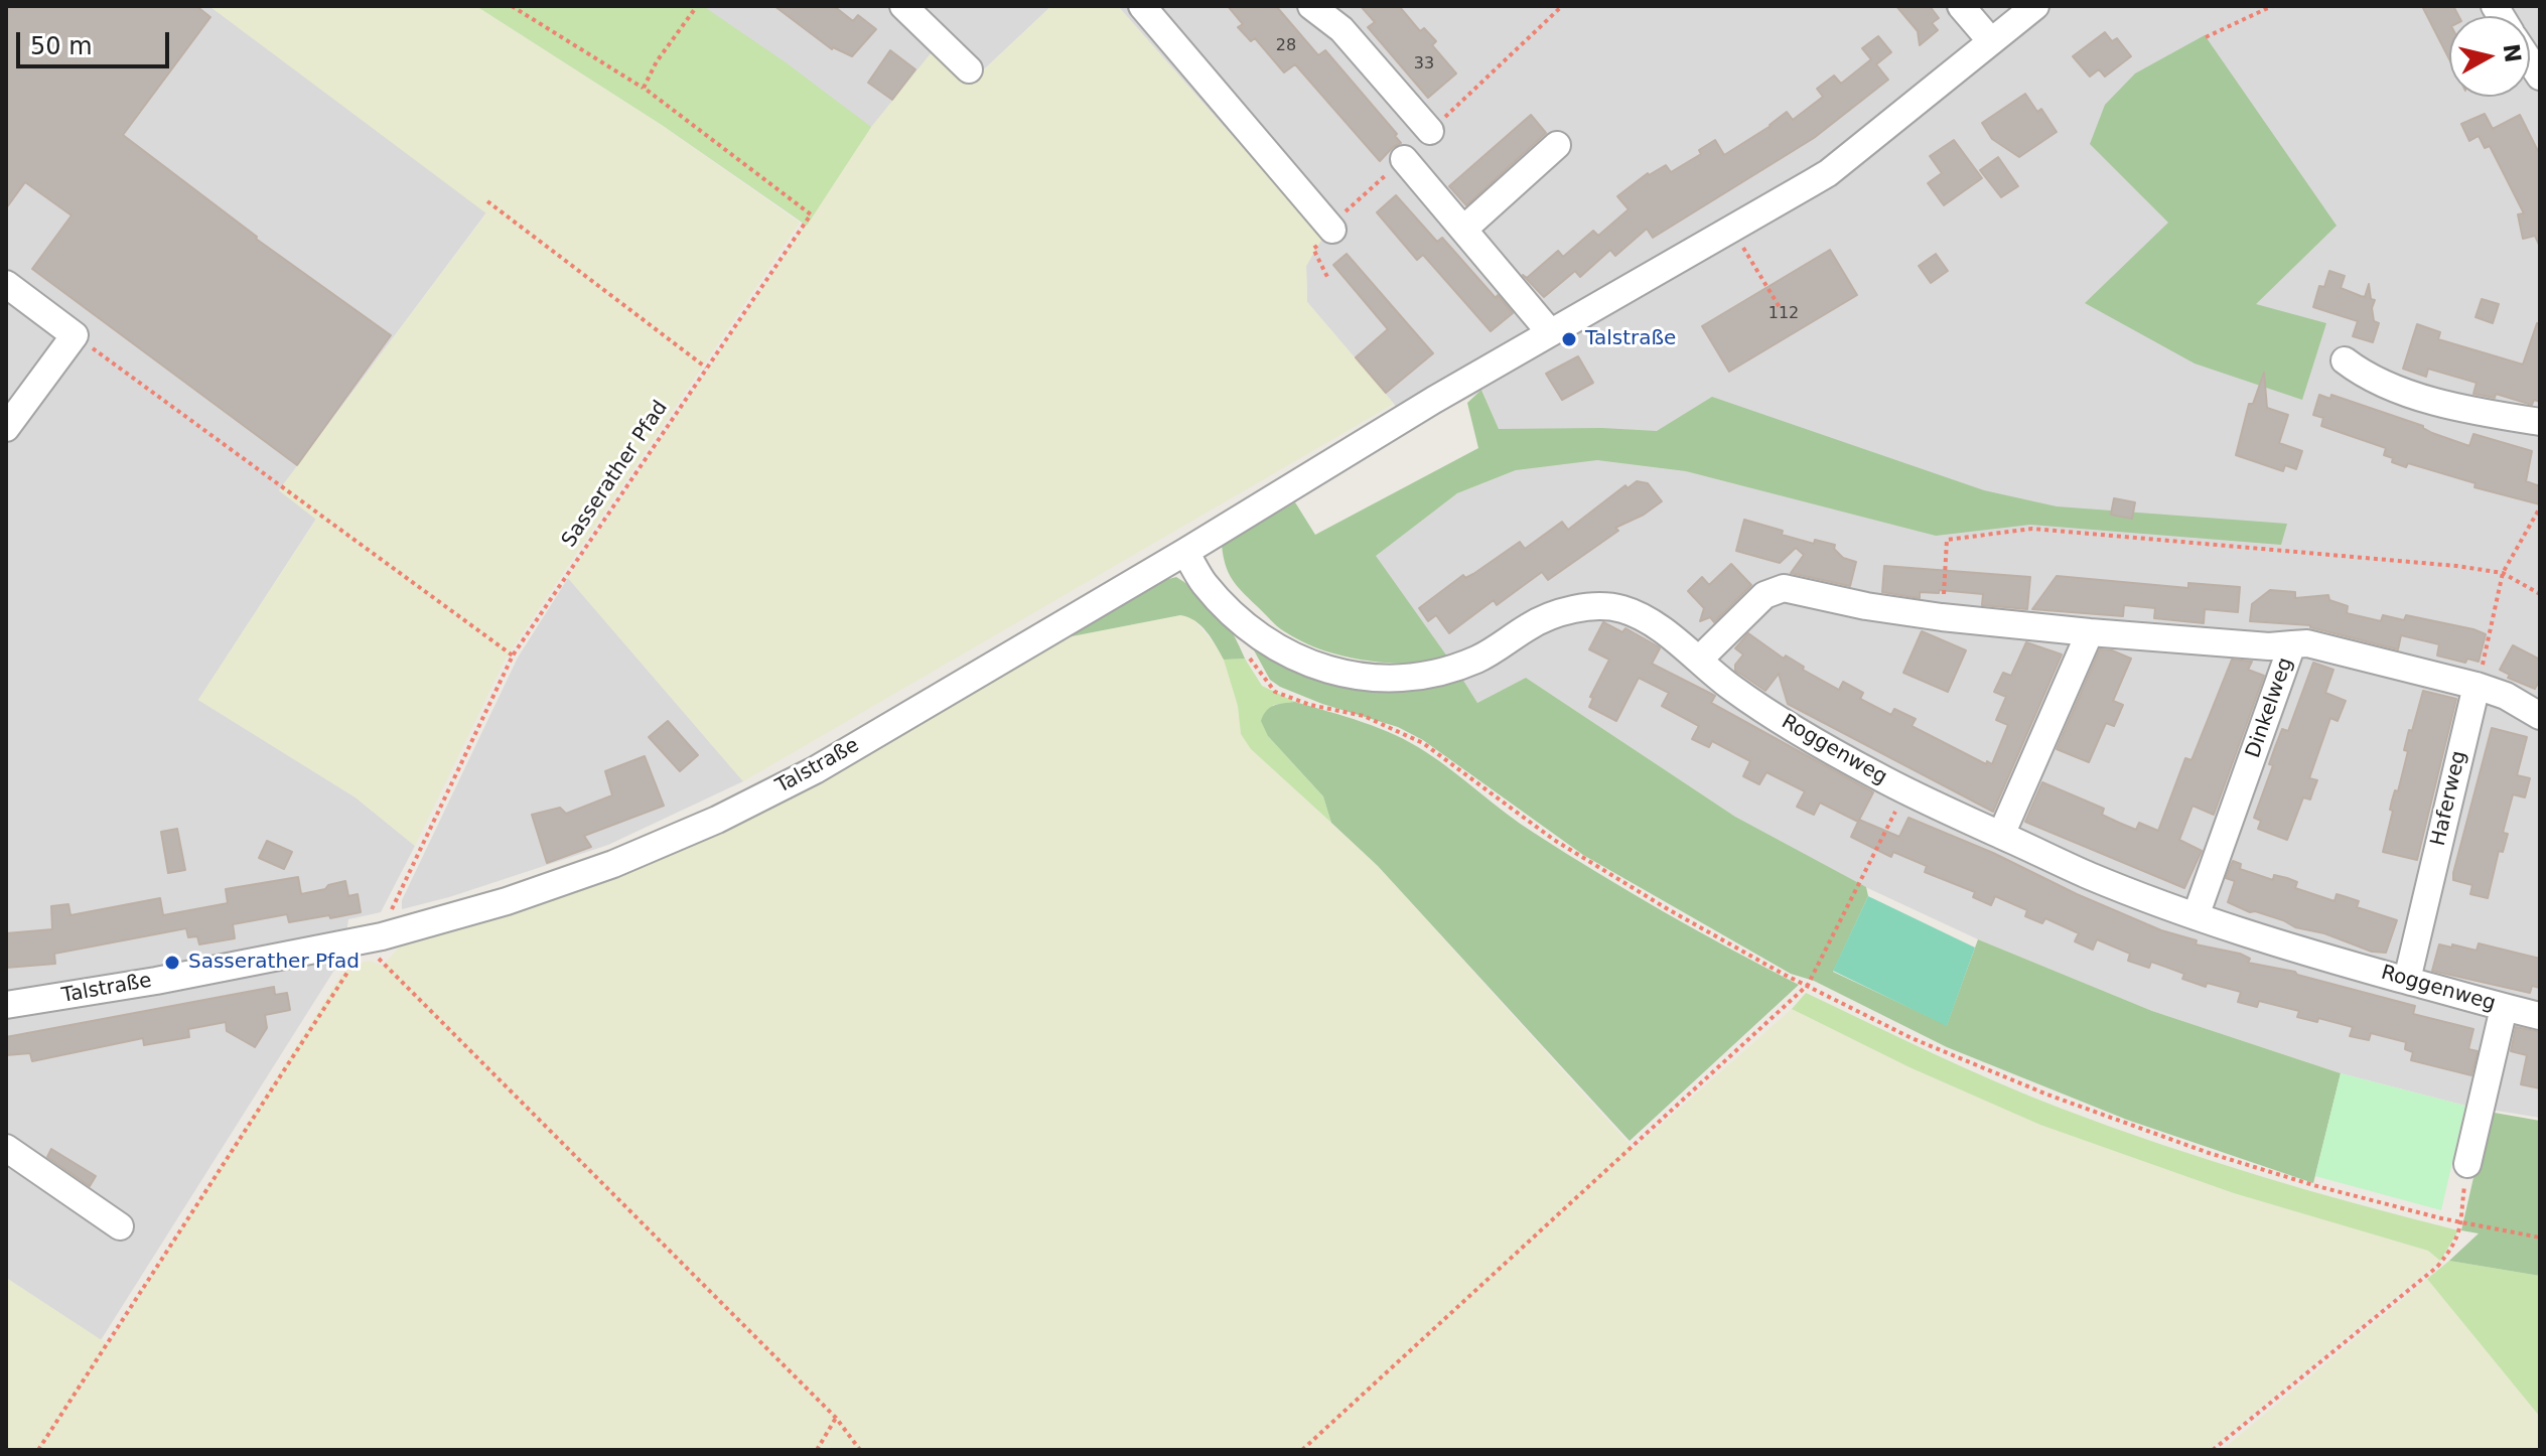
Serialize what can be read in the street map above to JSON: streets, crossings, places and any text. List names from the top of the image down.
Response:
{
  "streets": {
    "street": [
      "Dinkelweg",
      "Roggenweg",
      "Talstraße",
      "Haferweg"
    ],
    "path": ["Sasserather Pfad"]
  },
  "crossings": [
    ["Sasserather Pfad", "Talstraße"],
    ["Dinkelweg", "Roggenweg"],
    ["Roggenweg", "Talstraße"],
    ["Roggenweg", "Haferweg"]
  ],
  "places": ["Talstraße", "Sasserather Pfad"],
  "house_numbers": ["28", "33", "112"],
  "scale_bar": "50 m",
  "north": "right"
}
